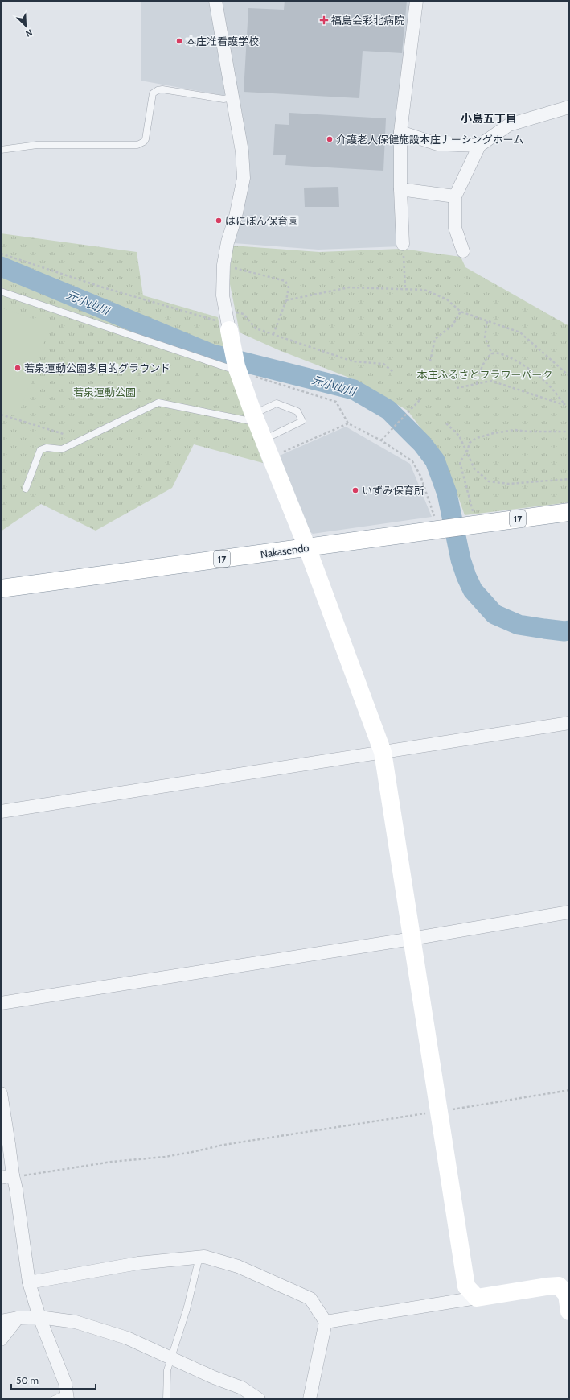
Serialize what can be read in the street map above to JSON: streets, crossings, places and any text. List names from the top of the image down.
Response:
{
  "streets": {
    "main road": ["17", "Nakasendo"]
  },
  "districts": ["小島五丁目"],
  "water": ["元小山川"],
  "parks": ["本庄ふるさとフラワーパーク", "若泉運動公園"],
  "places": {
    "health": ["福島会彩北病院"],
    "other": [
      "本庄准看護学校",
      "介護老人保健施設本庄ナーシングホーム",
      "はにぽん保育園",
      "若泉運動公園多目的グラウンド",
      "いずみ保育所"
    ]
  },
  "scale_bar": "50 m",
  "north": "bottom right"
}
